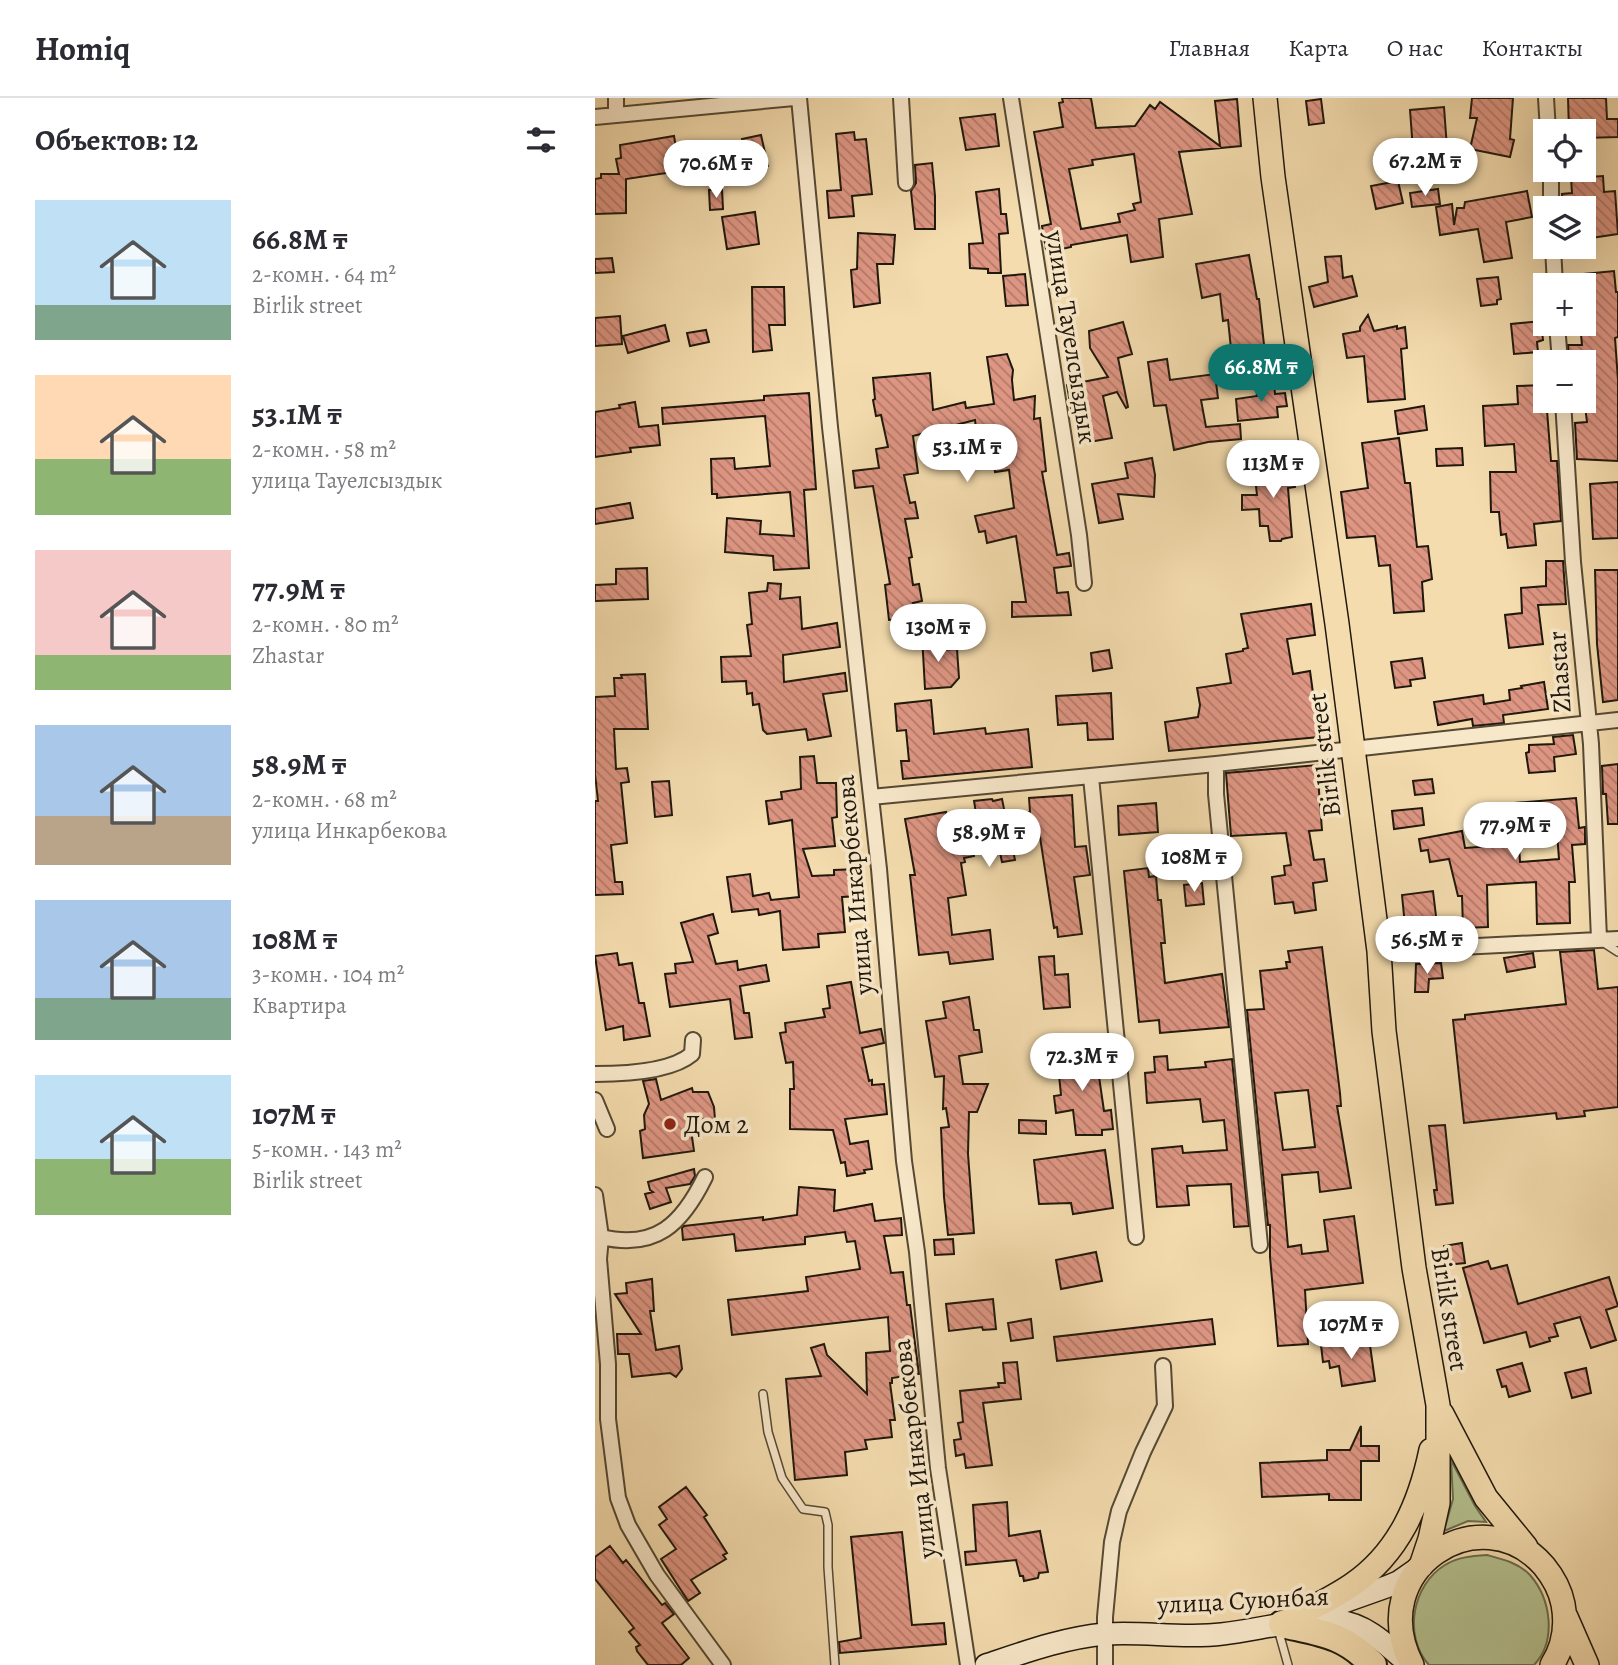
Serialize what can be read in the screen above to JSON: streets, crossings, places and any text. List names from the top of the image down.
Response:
{
  "streets": {
    "main road": ["Birlik street", "улица Суюнбая"],
    "street": ["улица Тауелсыздык", "Zhastar", "улица Инкарбекова"]
  },
  "places": ["Дом 2"],
  "page": {
    "header": "Homiq",
    "nav": [
      "Главная",
      "Карта",
      "О нас",
      "Контакты"
    ],
    "heading": "Объектов: 12",
    "map_buttons": ["+", "−"],
    "price": [
      "67.2M ₸",
      "70.6M ₸",
      "66.8M ₸",
      "53.1M ₸",
      "113M ₸",
      "130M ₸",
      "77.9M ₸",
      "58.9M ₸",
      "108M ₸",
      "56.5M ₸",
      "72.3M ₸",
      "107M ₸"
    ],
    "list": [
      {
        "name": "66.8M ₸",
        "note": "2-комн. · 64 m² · Birlik street"
      },
      {
        "name": "53.1M ₸",
        "note": "2-комн. · 58 m² · улица Тауелсыздык"
      },
      {
        "name": "77.9M ₸",
        "note": "2-комн. · 80 m² · Zhastar"
      },
      {
        "name": "58.9M ₸",
        "note": "2-комн. · 68 m² · улица Инкарбекова"
      },
      {
        "name": "108M ₸",
        "note": "3-комн. · 104 m² · Квартира"
      },
      {
        "name": "107M ₸",
        "note": "5-комн. · 143 m² · Birlik street"
      }
    ]
  }
}
